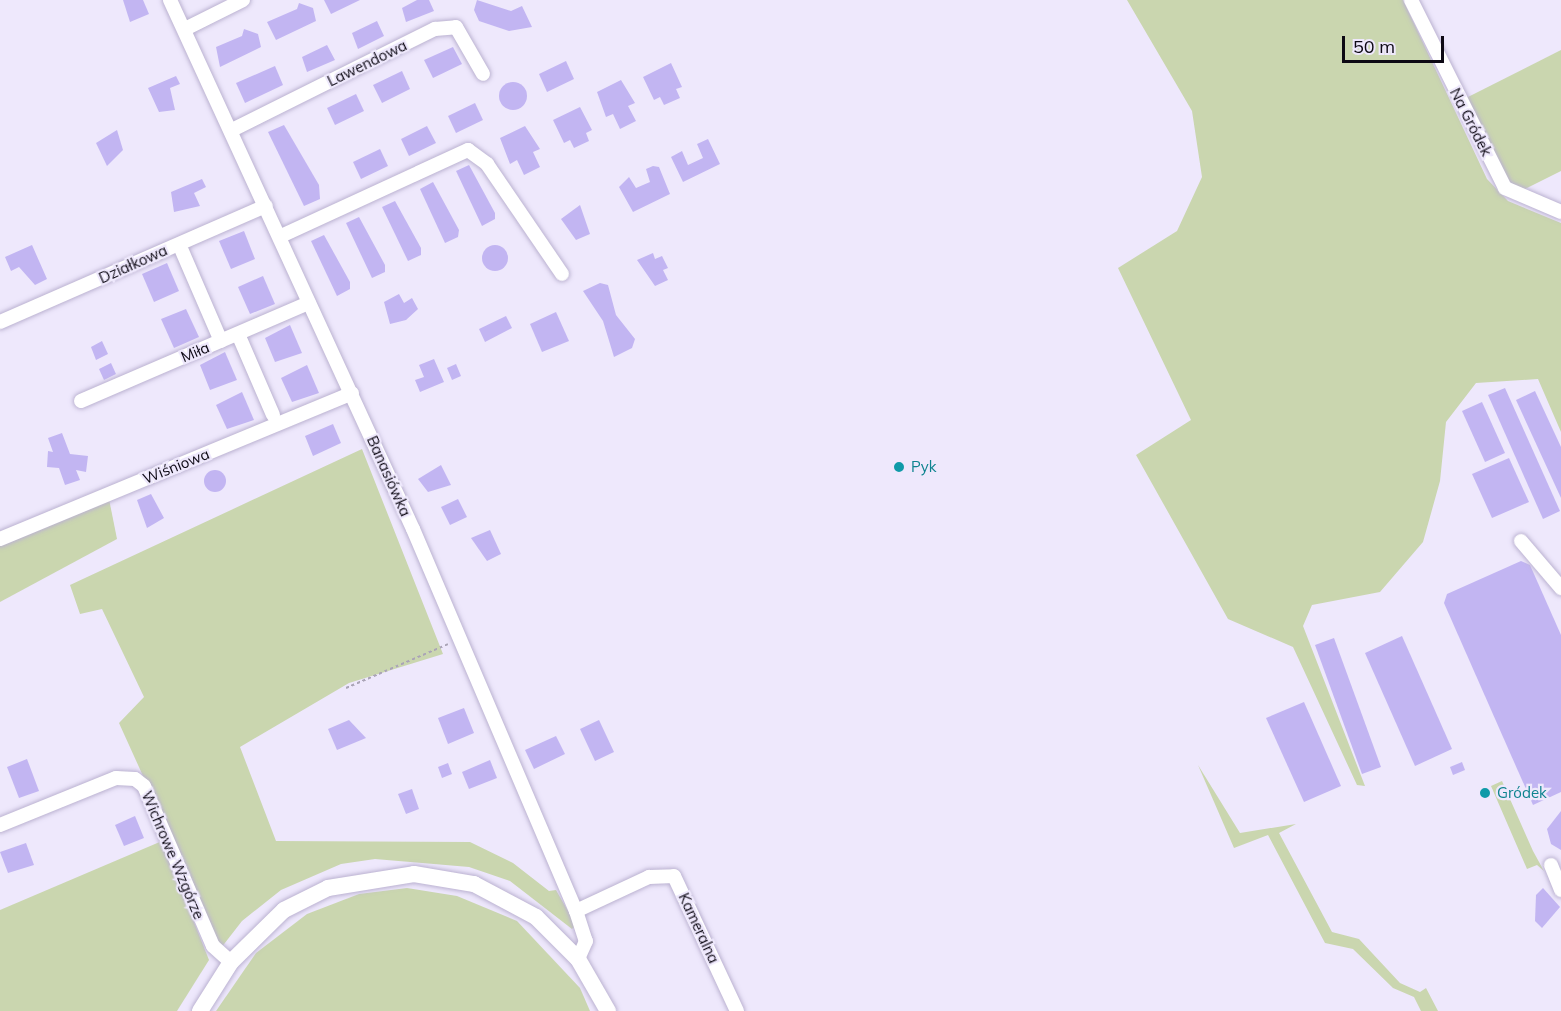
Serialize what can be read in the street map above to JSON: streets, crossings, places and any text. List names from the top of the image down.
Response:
{
  "streets": {
    "street": [
      "Lawendowa",
      "Na Gródek",
      "Działkowa",
      "Miła",
      "Wiśniowa",
      "Banasiówka",
      "Wichrowe Wzgórze",
      "Kameralna"
    ]
  },
  "crossings": [
    ["Lawendowa", "Banasiówka"],
    ["Działkowa", "Banasiówka"],
    ["Miła", "Banasiówka"],
    ["Wiśniowa", "Banasiówka"],
    ["Banasiówka", "Kameralna"]
  ],
  "places": ["Pyk", "Gródek"],
  "scale_bar": "50 m"
}
